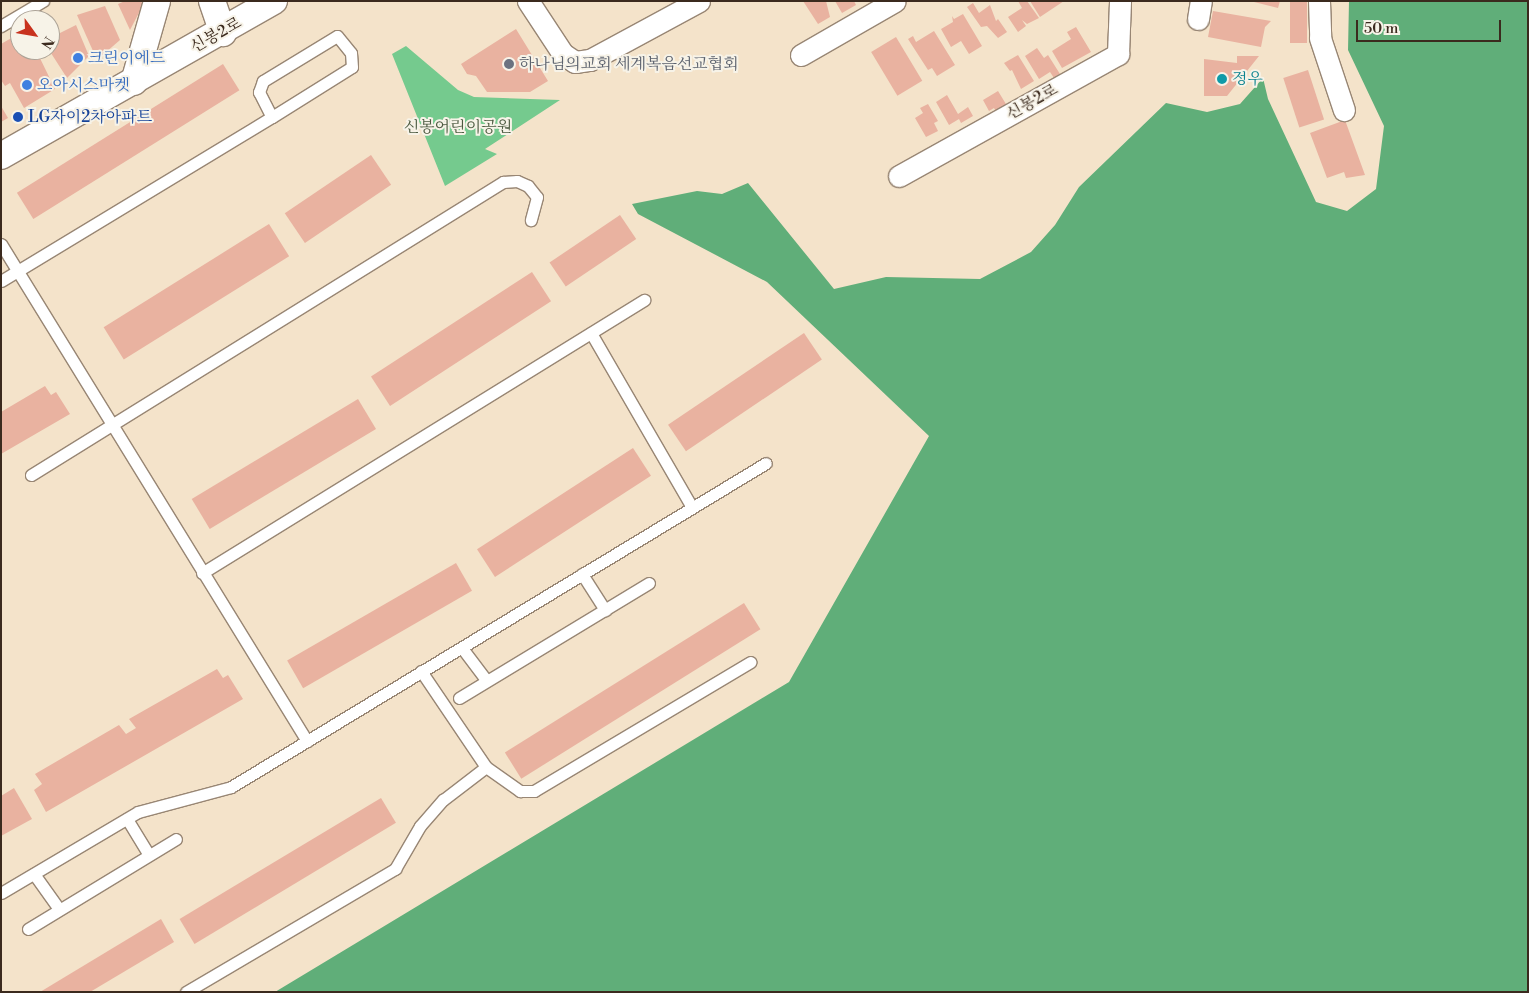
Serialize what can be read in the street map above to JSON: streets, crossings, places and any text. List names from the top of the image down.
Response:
{
  "streets": {
    "street": ["신봉2로"]
  },
  "parks": ["신봉어린이공원"],
  "places": [
    "크린이에드",
    "하나님의교회 세계복음선교협회",
    "정우",
    "오아시스마켓",
    "LG자이2차아파트"
  ],
  "scale_bar": "50 m",
  "north": "bottom right"
}
